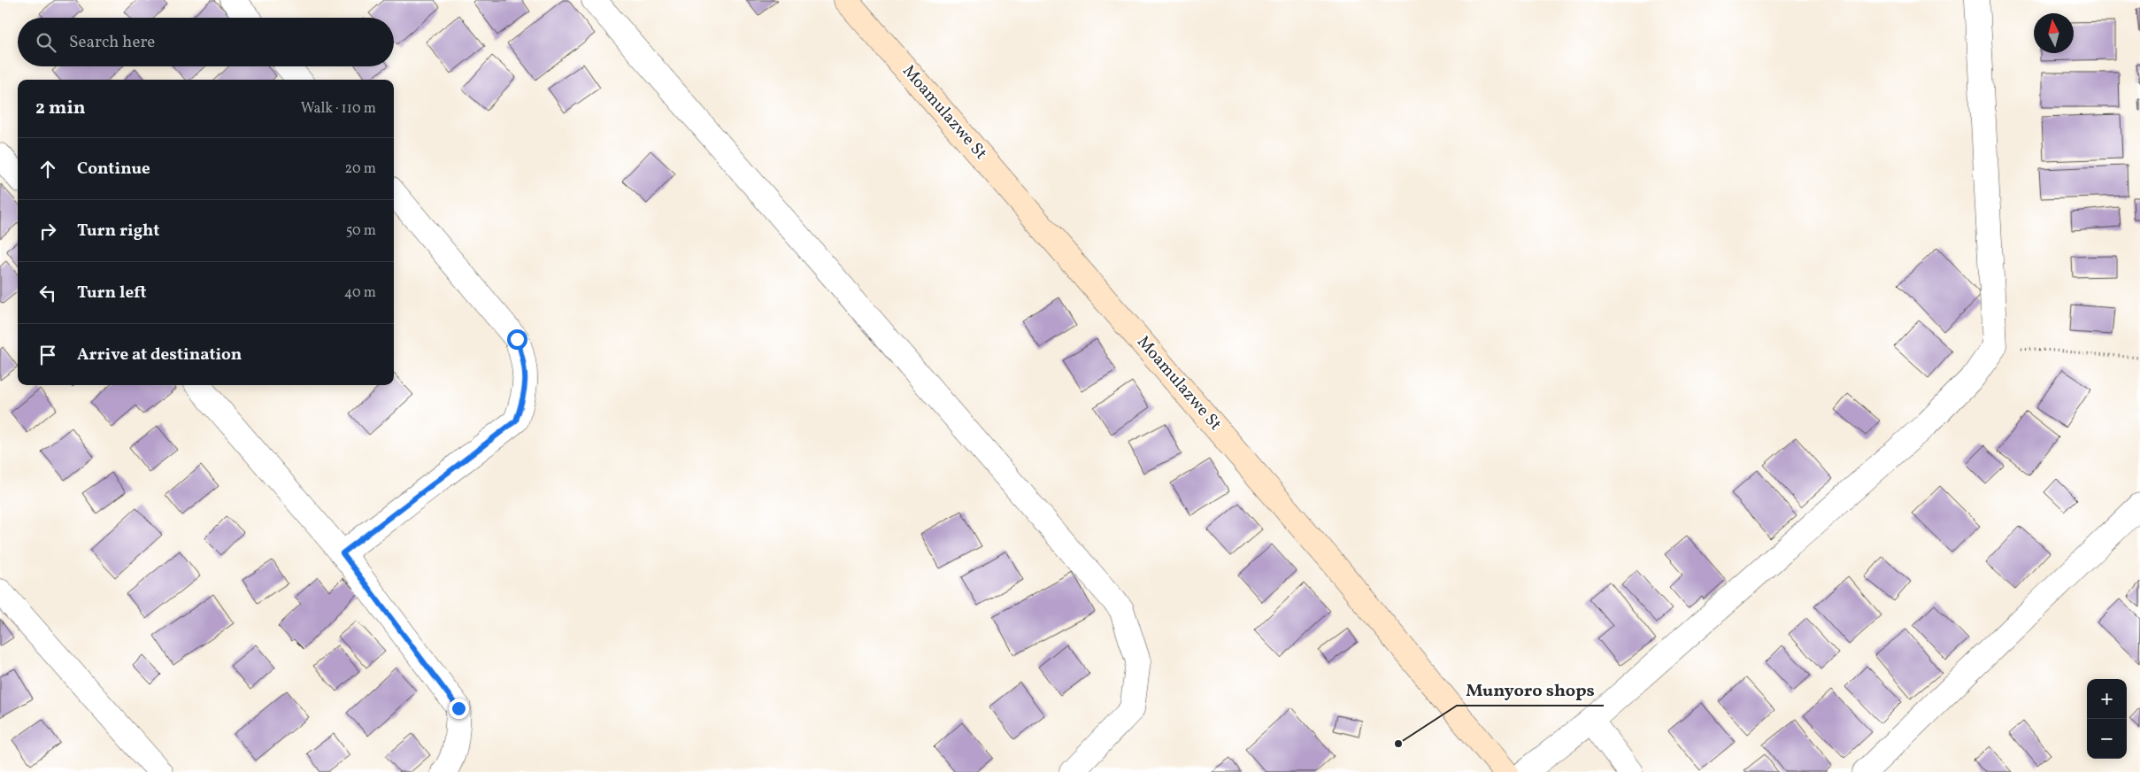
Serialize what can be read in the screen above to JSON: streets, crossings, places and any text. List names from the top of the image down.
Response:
{
  "streets": {
    "street": ["Moamulazwe St"]
  },
  "places": ["Munyoro shops"],
  "north": "top",
  "page": {
    "search": "Search here",
    "heading": ["2 min", "Walk · 110 m"],
    "list": [
      ["Continue", "20 m"],
      ["Turn right", "50 m"],
      ["Turn left", "40 m"],
      "Arrive at destination"
    ],
    "map_buttons": ["+", "−"]
  }
}
